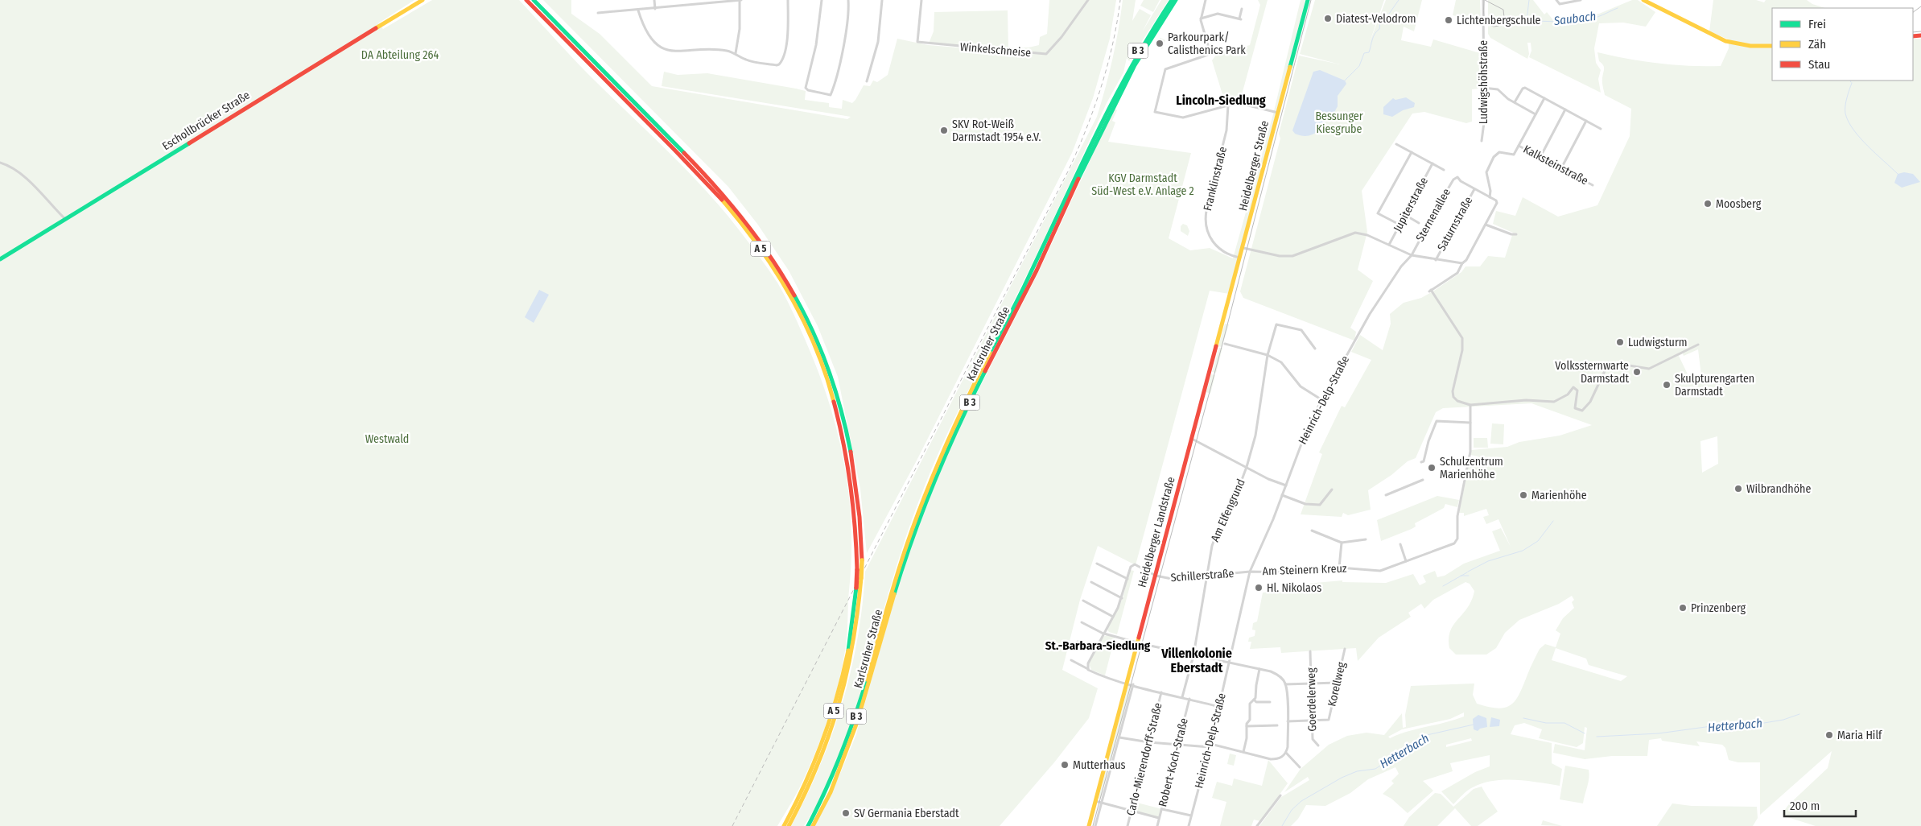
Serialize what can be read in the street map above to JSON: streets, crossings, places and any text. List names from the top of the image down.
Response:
{
  "streets": {
    "main road": [
      "B 3",
      "Eschollbrücker Straße",
      "Heidelberger Straße",
      "A 5",
      "Karlsruher Straße",
      "Heidelberger Landstraße"
    ],
    "street": [
      "Winkelschneise",
      "Ludwigshöhstraße",
      "Kalksteinstraße",
      "Franklinstraße",
      "Jupiterstraße",
      "Sternenallee",
      "Saturnstraße",
      "Heinrich-Delp-Straße",
      "Am Elfengrund",
      "Am Steinern Kreuz",
      "Schillerstraße",
      "Korellweg",
      "Goerdelerweg",
      "Carlo-Mierendorff-Straße",
      "Robert-Koch-Straße"
    ]
  },
  "crossings": [
    ["Heidelberger Straße", "Heidelberger Landstraße"],
    ["Franklinstraße", "Heidelberger Landstraße"],
    ["Sternenallee", "Saturnstraße"],
    ["Sternenallee", "Heinrich-Delp-Straße"],
    ["Heinrich-Delp-Straße", "Am Steinern Kreuz"],
    ["Heinrich-Delp-Straße", "Schillerstraße"],
    ["Am Elfengrund", "Schillerstraße"],
    ["Heidelberger Landstraße", "Schillerstraße"],
    ["Am Steinern Kreuz", "Schillerstraße"],
    ["Korellweg", "Goerdelerweg"]
  ],
  "districts": ["Lincoln-Siedlung", "St.-Barbara-Siedlung", "Villenkolonie Eberstadt"],
  "water": ["Saubach", "Hetterbach"],
  "parks": [
    "DA Abteilung 264",
    "Bessunger Kiesgrube",
    "KGV Darmstadt Süd-West e.V. Anlage 2",
    "Westwald"
  ],
  "places": [
    "Diatest-Velodrom",
    "Lichtenbergschule",
    "Parkourpark/ Calisthenics Park",
    "SKV Rot-Weiß Darmstadt 1954 e.V.",
    "Moosberg",
    "Ludwigsturm",
    "Volkssternwarte Darmstadt",
    "Skulpturengarten Darmstadt",
    "Schulzentrum Marienhöhe",
    "Wilbrandhöhe",
    "Marienhöhe",
    "Hl. Nikolaos",
    "Prinzenberg",
    "Maria Hilf",
    "Mutterhaus",
    "SV Germania Eberstadt"
  ],
  "legend": ["Frei", "Zäh", "Stau"],
  "scale_bar": "200 m"
}
